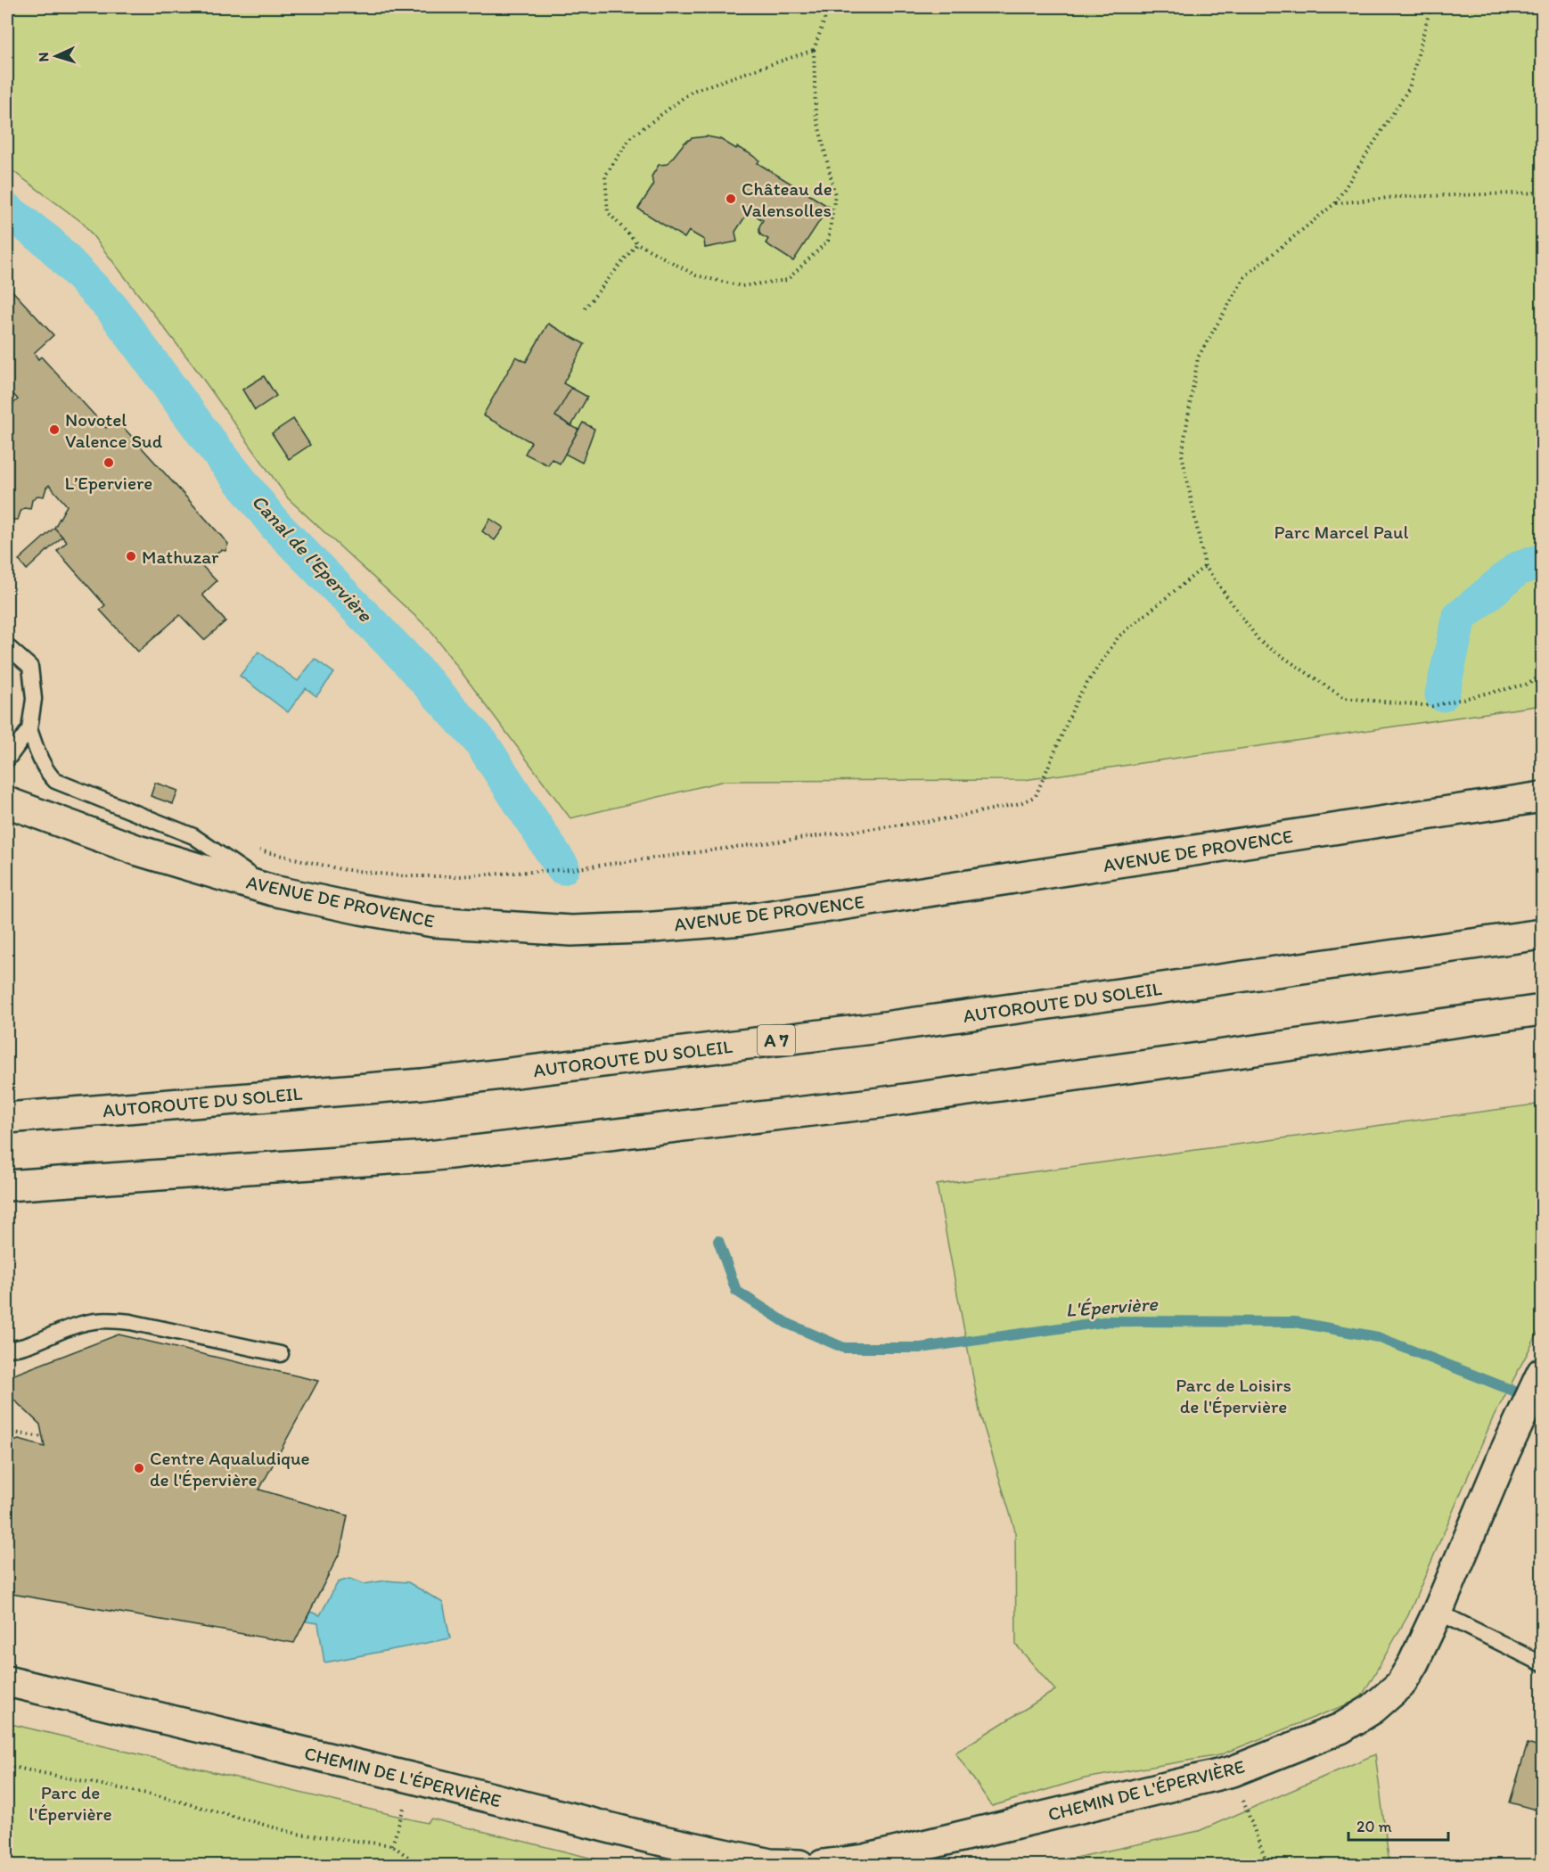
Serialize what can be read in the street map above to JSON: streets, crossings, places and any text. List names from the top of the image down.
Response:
{
  "streets": {
    "main road": [
      "AVENUE DE PROVENCE",
      "AUTOROUTE DU SOLEIL",
      "A 7",
      "CHEMIN DE L'ÉPERVIÈRE"
    ]
  },
  "water": ["Canal de l'Epervière", "L'Épervière"],
  "parks": ["Parc Marcel Paul", "Parc de Loisirs de l'Épervière", "Parc de l'Épervière"],
  "places": [
    "Château de Valensolles",
    "Novotel Valence Sud",
    "L’Eperviere",
    "Mathuzar",
    "Centre Aqualudique de l'Épervière"
  ],
  "scale_bar": "20 m",
  "north": "left"
}
